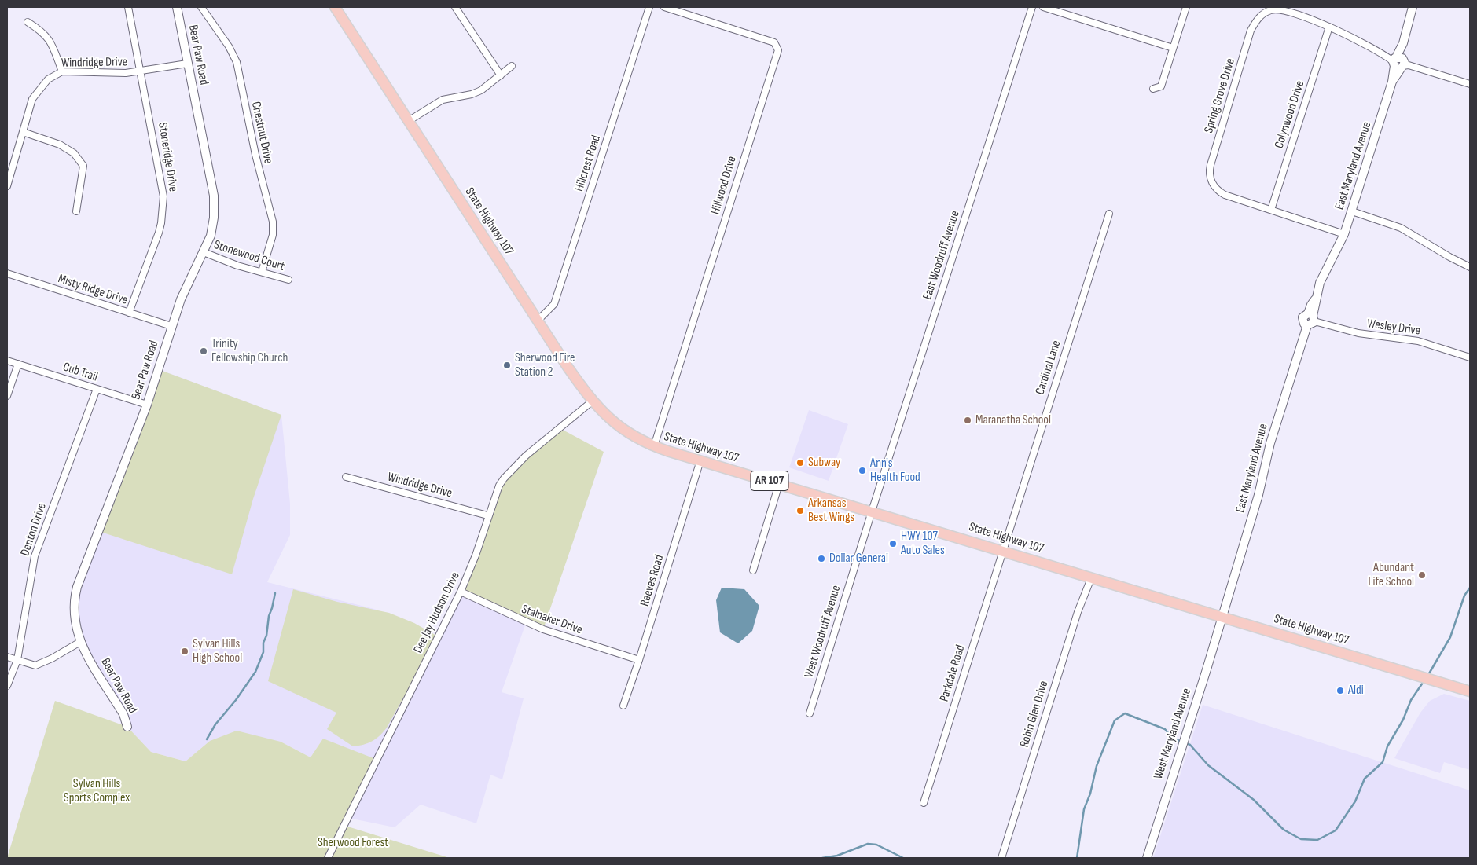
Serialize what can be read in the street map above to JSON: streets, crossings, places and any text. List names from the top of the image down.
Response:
{
  "streets": {
    "main road": ["State Highway 107", "AR 107"],
    "street": [
      "Bear Paw Road",
      "Windridge Drive",
      "Spring Grove Drive",
      "Colynwood Drive",
      "Chestnut Drive",
      "Stoneridge Drive",
      "Hillcrest Road",
      "East Maryland Avenue",
      "Hillwood Drive",
      "East Woodruff Avenue",
      "Stonewood Court",
      "Misty Ridge Drive",
      "Wesley Drive",
      "Cardinal Lane",
      "Cub Trail",
      "Denton Drive",
      "Reeves Road",
      "Dee Jay Hudson Drive",
      "Stalnaker Drive",
      "West Woodruff Avenue",
      "Parkdale Road",
      "Robin Glen Drive",
      "West Maryland Avenue"
    ]
  },
  "crossings": [
    ["Bear Paw Road", "Windridge Drive"],
    ["Bear Paw Road", "Stonewood Court"],
    ["Bear Paw Road", "Misty Ridge Drive"],
    ["Bear Paw Road", "Cub Trail"],
    ["Windridge Drive", "Stoneridge Drive"],
    ["Windridge Drive", "Dee Jay Hudson Drive"],
    ["Spring Grove Drive", "Colynwood Drive"],
    ["Spring Grove Drive", "East Maryland Avenue"],
    ["Chestnut Drive", "Stonewood Court"],
    ["Stoneridge Drive", "Misty Ridge Drive"],
    ["Hillcrest Road", "State Highway 107"],
    ["East Maryland Avenue", "State Highway 107"],
    ["East Maryland Avenue", "Wesley Drive"],
    ["East Maryland Avenue", "West Maryland Avenue"],
    ["Hillwood Drive", "State Highway 107"],
    ["State Highway 107", "East Woodruff Avenue"],
    ["State Highway 107", "Cardinal Lane"],
    ["State Highway 107", "Reeves Road"],
    ["State Highway 107", "Dee Jay Hudson Drive"],
    ["State Highway 107", "West Woodruff Avenue"],
    ["State Highway 107", "Parkdale Road"],
    ["State Highway 107", "Robin Glen Drive"],
    ["State Highway 107", "West Maryland Avenue"],
    ["East Woodruff Avenue", "West Woodruff Avenue"],
    ["Cardinal Lane", "Parkdale Road"],
    ["Cub Trail", "Denton Drive"],
    ["Reeves Road", "Stalnaker Drive"],
    ["Dee Jay Hudson Drive", "Stalnaker Drive"]
  ],
  "parks": ["Sylvan Hills Sports Complex", "Sherwood Forest"],
  "places": [
    "Trinity Fellowship Church",
    "Sherwood Fire Station 2",
    "Maranatha School",
    "Subway",
    "Ann's Health Food",
    "Arkansas Best Wings",
    "HWY 107 Auto Sales",
    "Dollar General",
    "Abundant Life School",
    "Sylvan Hills High School",
    "Aldi"
  ]
}
